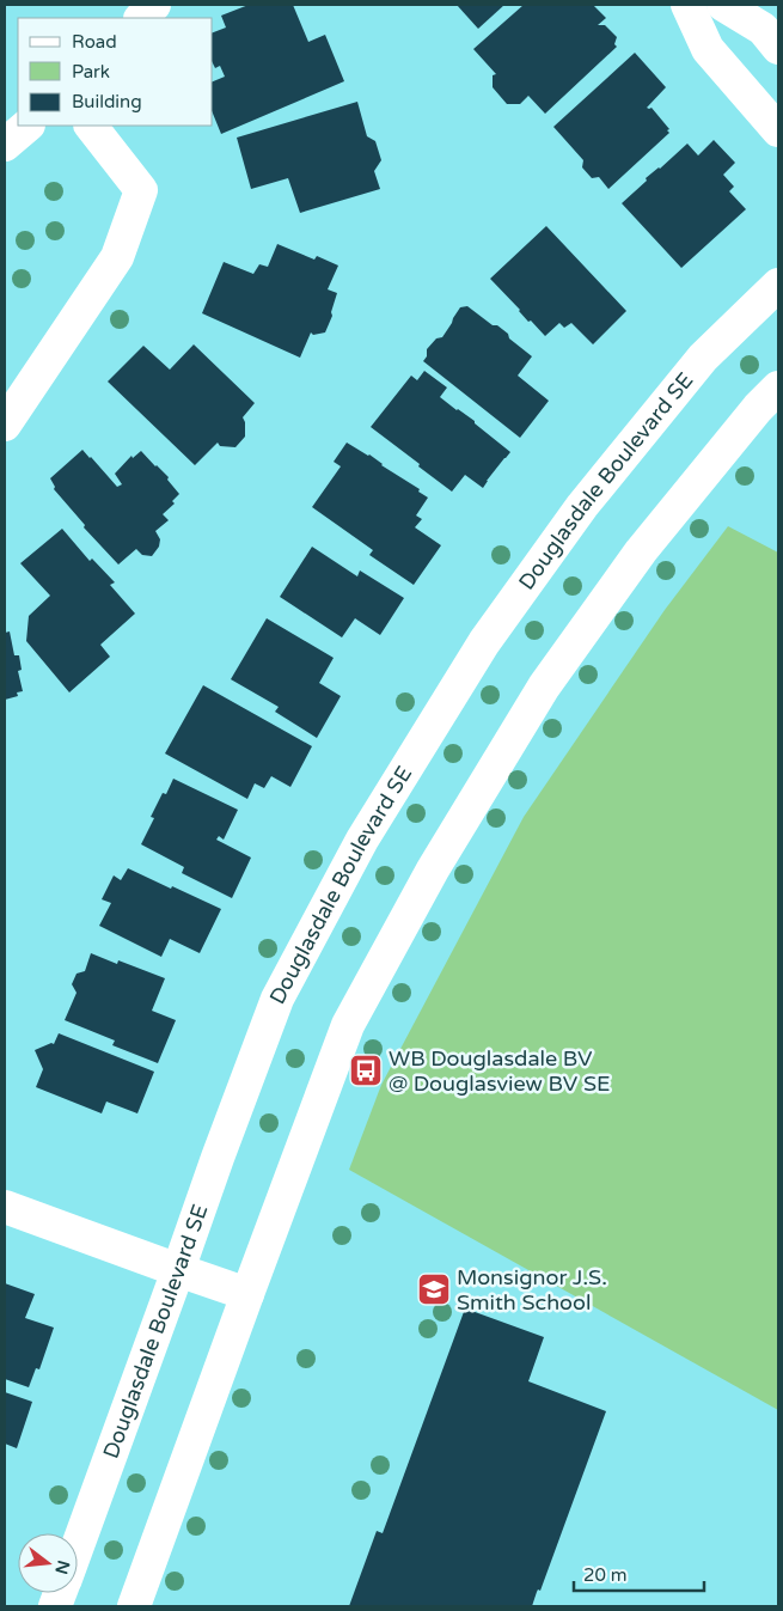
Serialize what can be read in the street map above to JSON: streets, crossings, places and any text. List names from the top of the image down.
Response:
{
  "streets": {
    "street": ["Douglasdale Boulevard SE"]
  },
  "places": {
    "bus stop": ["WB Douglasdale BV @ Douglasview BV SE"],
    "school or university": ["Monsignor J.S. Smith School"]
  },
  "legend": ["Road", "Park", "Building"],
  "scale_bar": "20 m",
  "north": "right"
}
